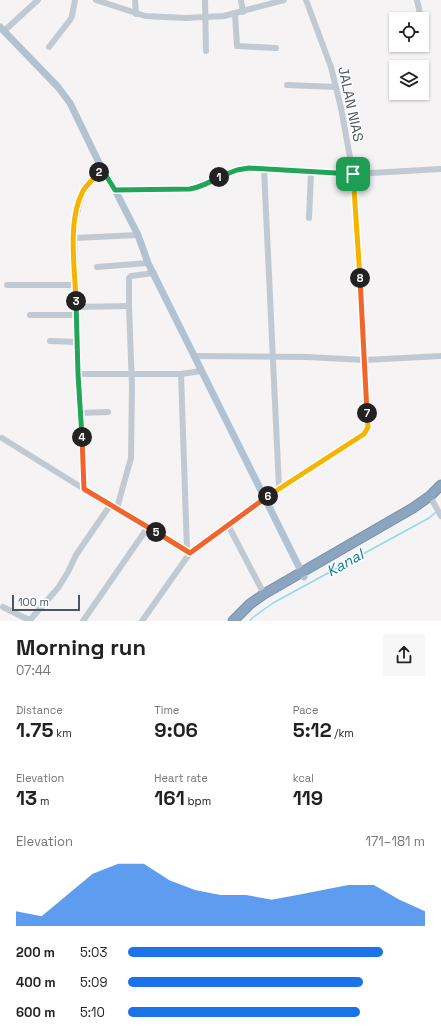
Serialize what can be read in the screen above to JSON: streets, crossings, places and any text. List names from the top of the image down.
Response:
{
  "streets": {
    "street": ["JALAN NIAS"]
  },
  "water": ["Kanal"],
  "scale_bar": "100 m",
  "page": {
    "pins": [
      "2",
      "1",
      "8",
      "3",
      "7",
      "4",
      "6",
      "5"
    ],
    "scale": "100 m",
    "heading": ["Morning run", "07:44"],
    "stats": [
      ["Distance", "1.75 km"],
      ["Time", "9:06"],
      ["Pace", "5:12 /km"],
      ["Elevation", "13 m"],
      ["Heart rate", "161 bpm"],
      ["kcal", "119"]
    ],
    "chart": ["Elevation", "171–181 m"],
    "list": [
      {
        "name": "200 m",
        "note": "5:03"
      },
      {
        "name": "400 m",
        "note": "5:09"
      },
      {
        "name": "600 m",
        "note": "5:10"
      }
    ]
  }
}
